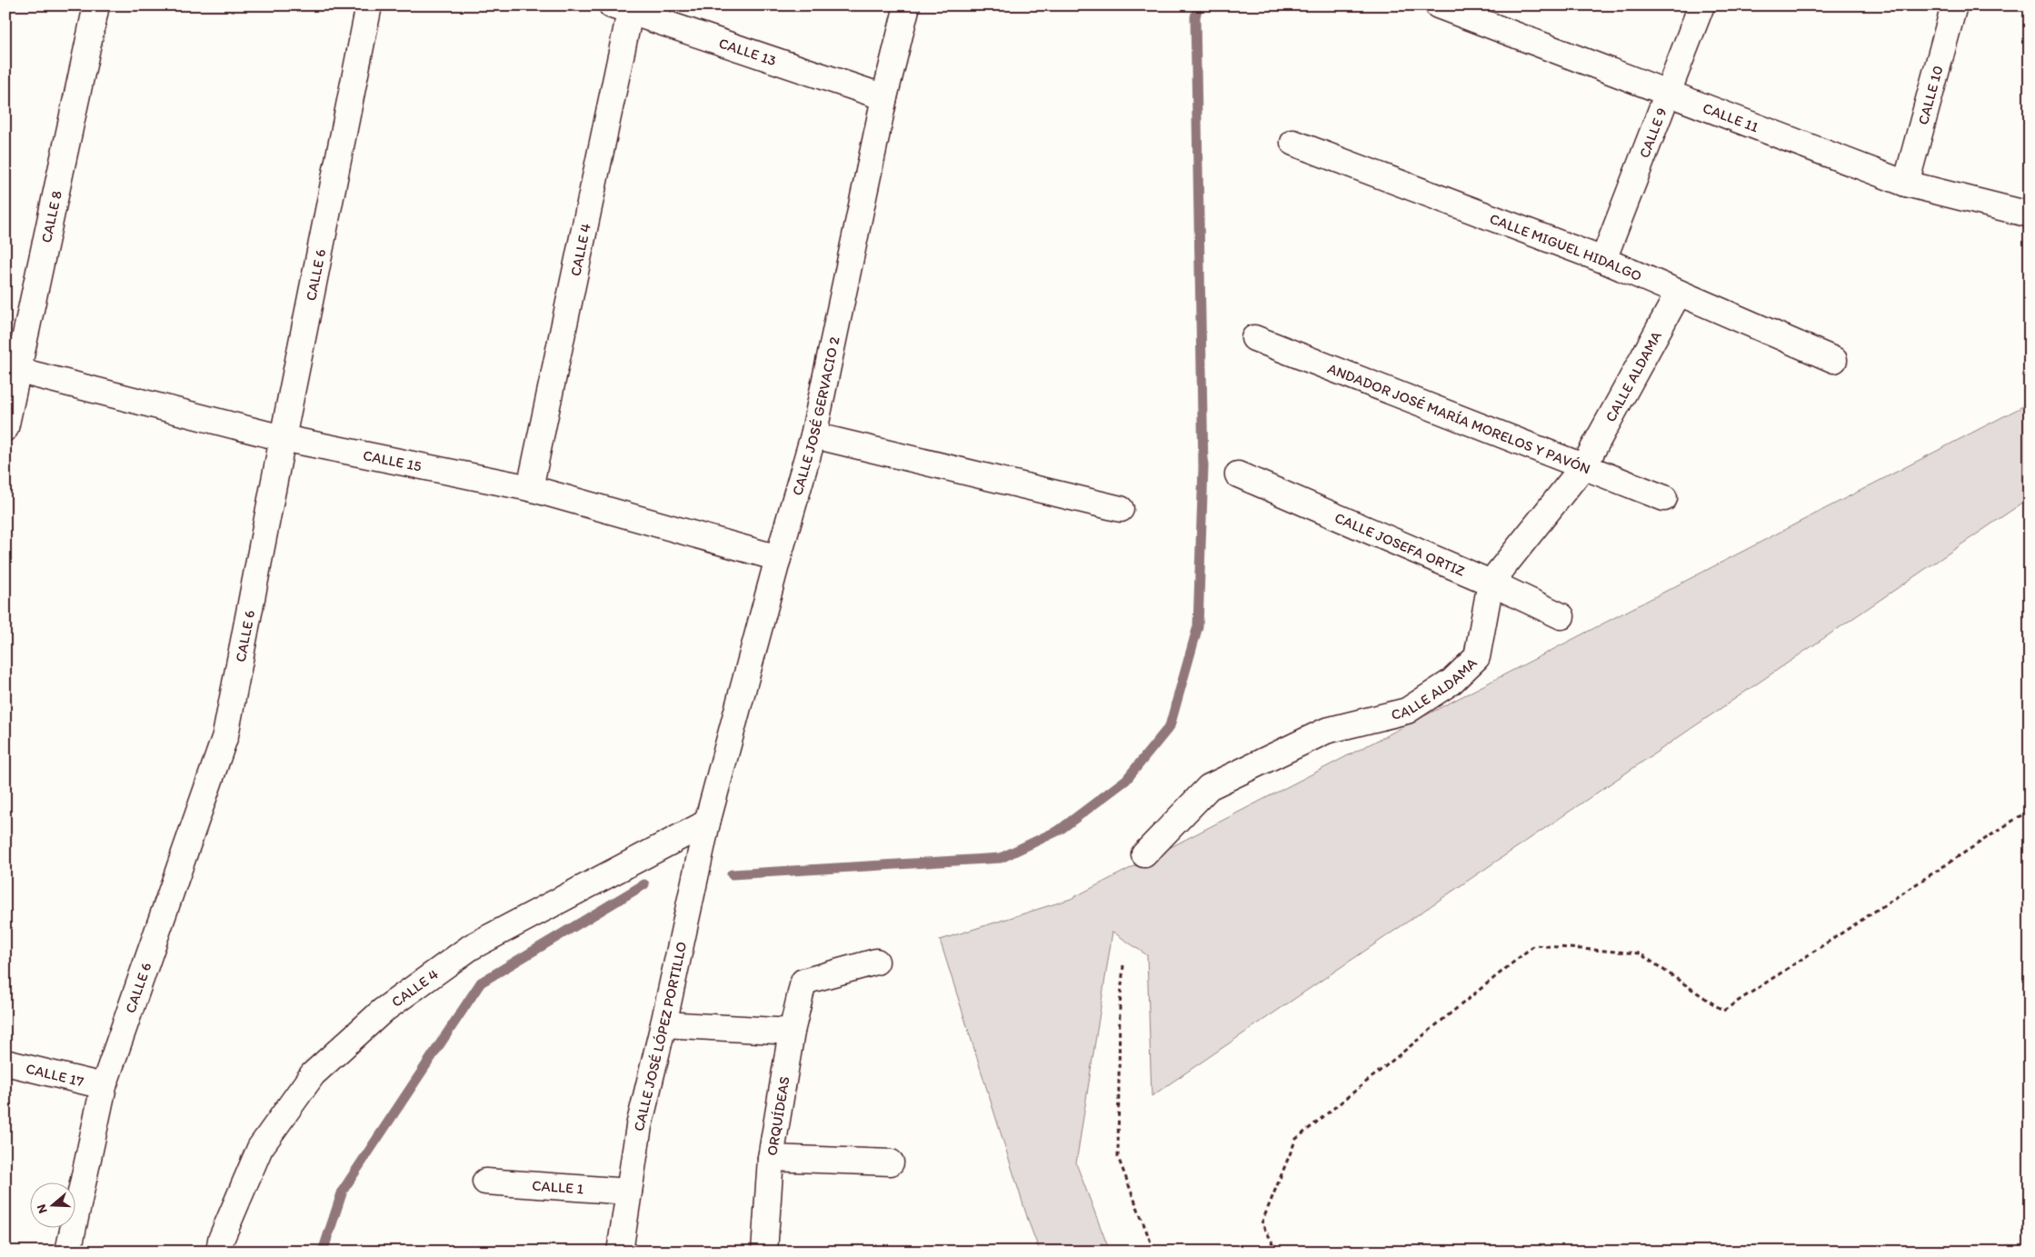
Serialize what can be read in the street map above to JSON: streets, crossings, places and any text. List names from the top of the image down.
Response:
{
  "streets": {
    "street": [
      "CALLE 13",
      "CALLE 10",
      "CALLE 11",
      "CALLE 9",
      "CALLE 8",
      "CALLE MIGUEL HIDALGO",
      "CALLE 4",
      "CALLE 6",
      "CALLE ALDAMA",
      "CALLE JOSÉ GERVACIO 2",
      "ANDADOR JOSÉ MARÍA MORELOS Y PAVÓN",
      "CALLE 15",
      "CALLE JOSEFA ORTIZ",
      "CALLE JOSÉ LÓPEZ PORTILLO",
      "CALLE 17",
      "ORQUÍDEAS",
      "CALLE 1"
    ]
  },
  "crossings": [
    ["CALLE 13", "CALLE 4"],
    ["CALLE 13", "CALLE JOSÉ GERVACIO 2"],
    ["CALLE 10", "CALLE 11"],
    ["CALLE 11", "CALLE 9"],
    ["CALLE 9", "CALLE MIGUEL HIDALGO"],
    ["CALLE 8", "CALLE 15"],
    ["CALLE MIGUEL HIDALGO", "CALLE ALDAMA"],
    ["CALLE 4", "CALLE JOSÉ GERVACIO 2"],
    ["CALLE 4", "CALLE 15"],
    ["CALLE 4", "CALLE JOSÉ LÓPEZ PORTILLO"],
    ["CALLE 6", "CALLE 15"],
    ["CALLE 6", "CALLE 17"],
    ["CALLE ALDAMA", "ANDADOR JOSÉ MARÍA MORELOS Y PAVÓN"],
    ["CALLE ALDAMA", "CALLE JOSEFA ORTIZ"],
    ["CALLE JOSÉ GERVACIO 2", "CALLE 15"],
    ["CALLE JOSÉ GERVACIO 2", "CALLE JOSÉ LÓPEZ PORTILLO"],
    ["CALLE JOSÉ LÓPEZ PORTILLO", "CALLE 1"]
  ],
  "north": "left"
}
